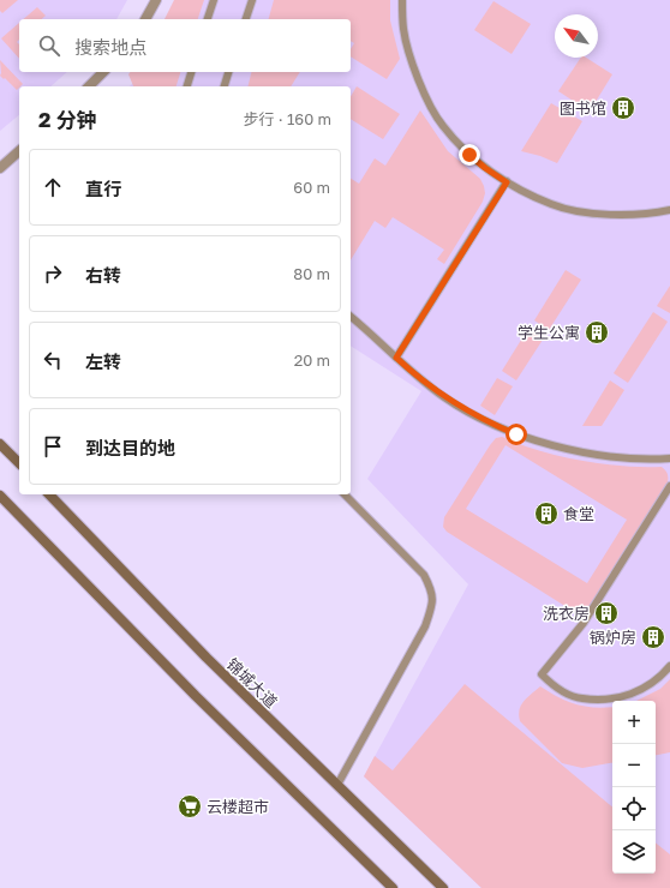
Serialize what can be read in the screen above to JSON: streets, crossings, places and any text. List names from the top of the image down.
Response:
{
  "streets": {
    "main road": ["锦城大道"]
  },
  "places": {
    "building": [
      "图书馆",
      "学生公寓",
      "食堂",
      "洗衣房",
      "锅炉房"
    ],
    "supermarket": ["云楼超市"]
  },
  "north": "top left",
  "page": {
    "search": "搜索地点",
    "heading": ["2 分钟", "步行 · 160 m"],
    "list": [
      ["直行", "60 m"],
      ["右转", "80 m"],
      ["左转", "20 m"],
      "到达目的地"
    ],
    "map_buttons": ["+", "−"]
  }
}
